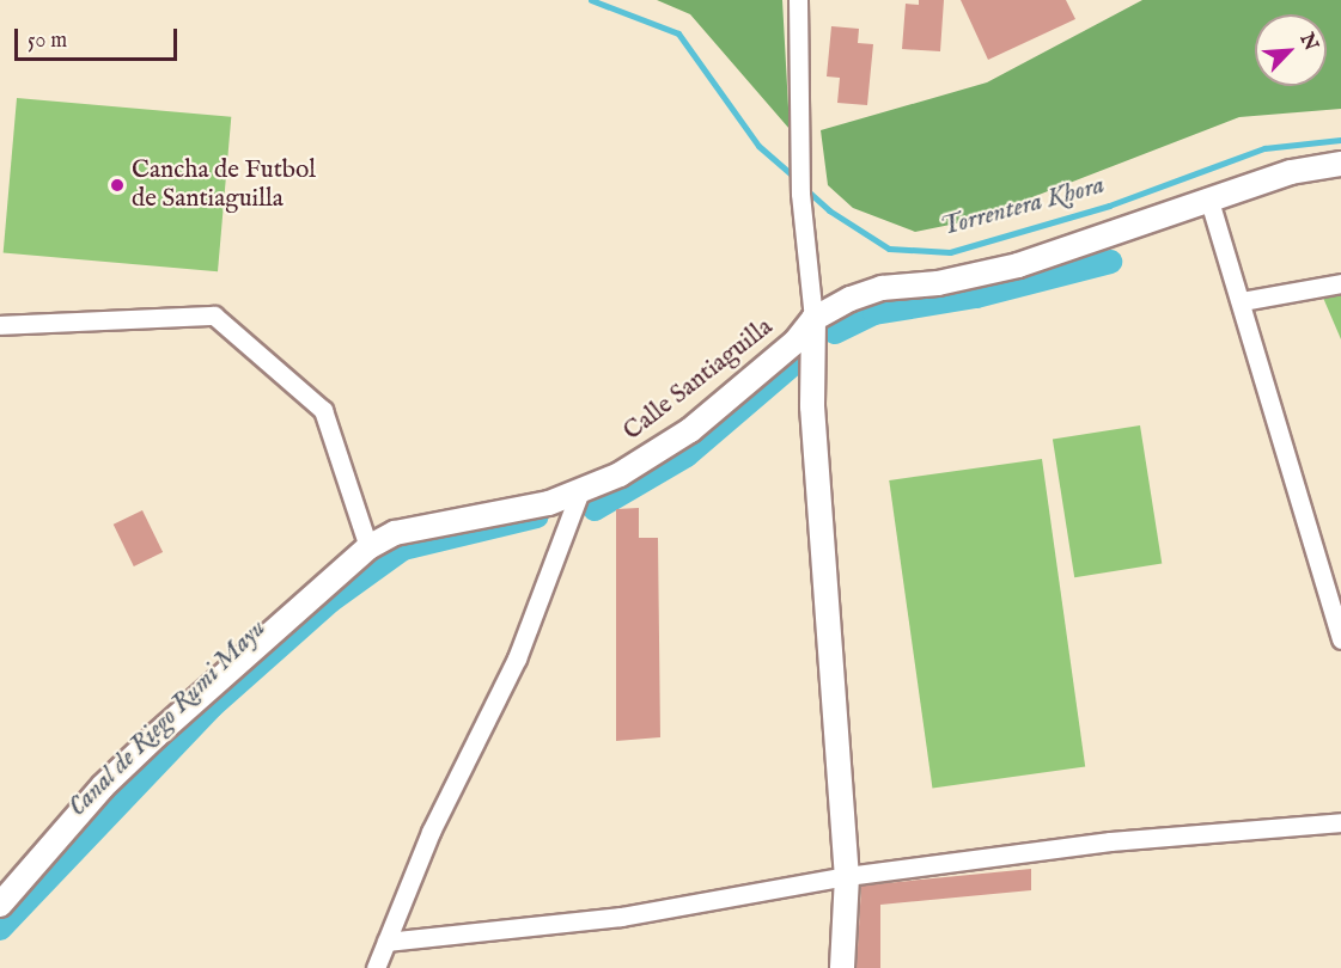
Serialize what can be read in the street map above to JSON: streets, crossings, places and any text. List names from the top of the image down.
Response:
{
  "streets": {
    "street": ["Calle Santiaguilla"]
  },
  "water": ["Torrentera Khora", "Canal de Riego Rumi Mayu"],
  "places": ["Cancha de Futbol de Santiaguilla"],
  "scale_bar": "50 m",
  "north": "top right"
}
